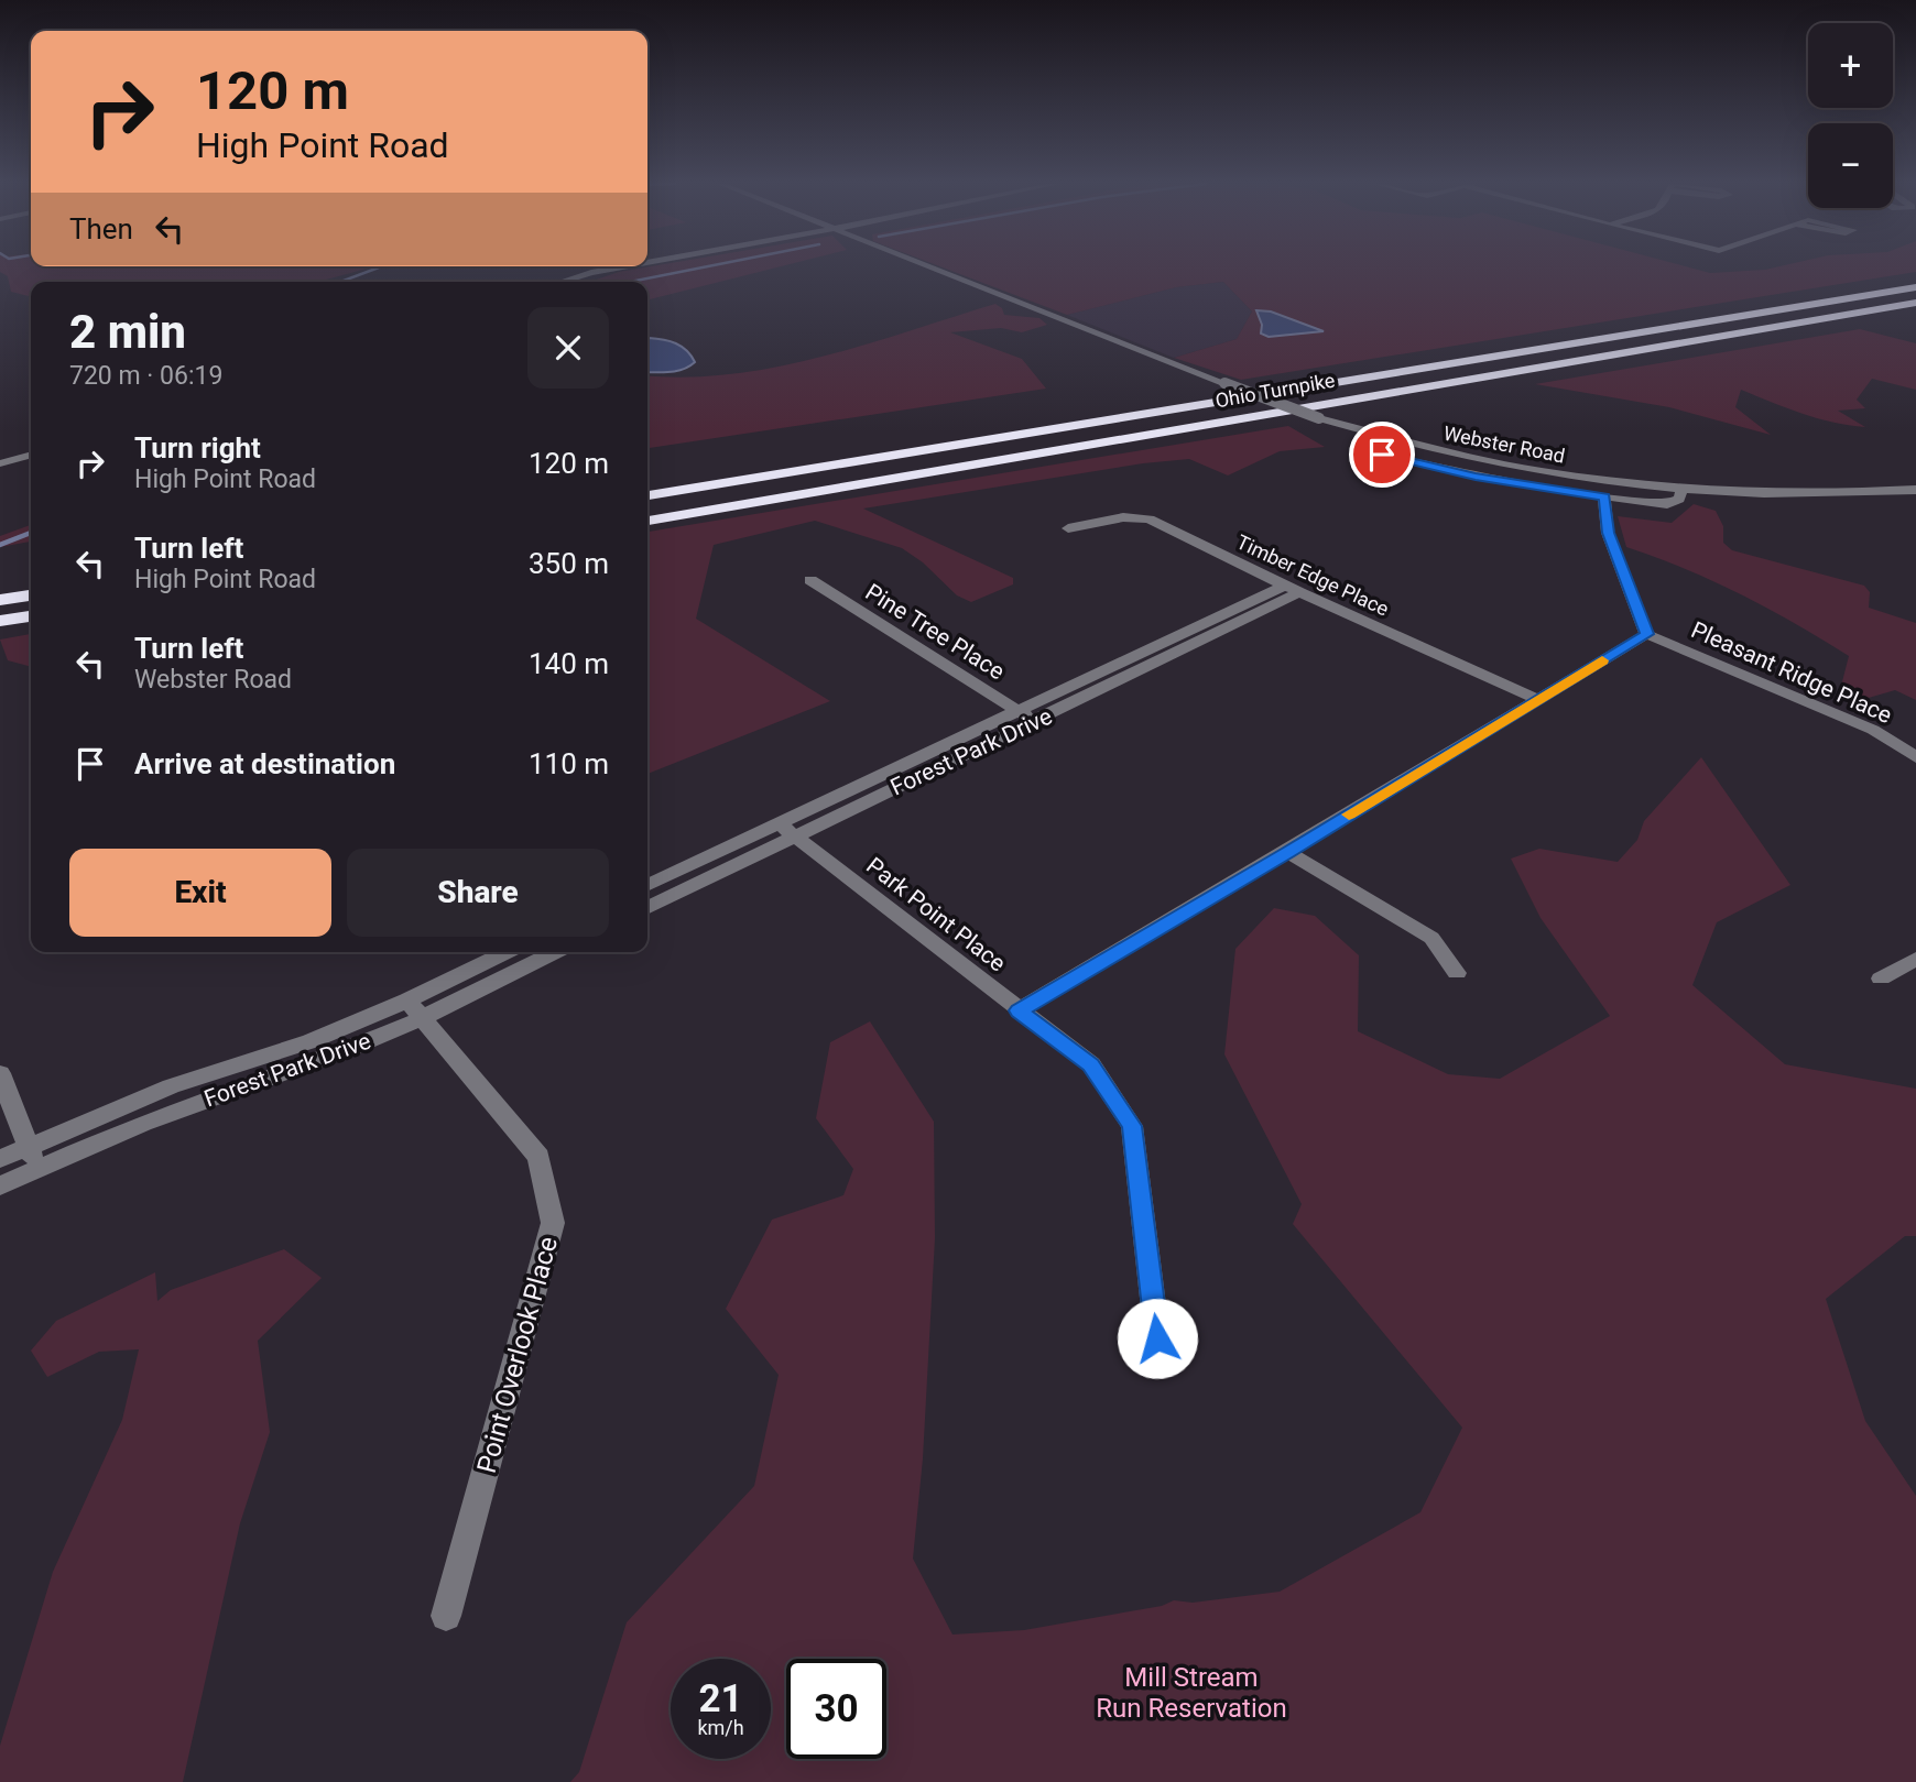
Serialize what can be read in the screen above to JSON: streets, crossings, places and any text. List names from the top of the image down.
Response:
{
  "streets": {
    "highway": ["Ohio Turnpike"],
    "street": [
      "Webster Road",
      "Timber Edge Place",
      "Pine Tree Place",
      "Pleasant Ridge Place",
      "Forest Park Drive",
      "Park Point Place",
      "Point Overlook Place"
    ]
  },
  "crossings": [
    ["Timber Edge Place", "Forest Park Drive"],
    ["Pine Tree Place", "Forest Park Drive"],
    ["Forest Park Drive", "Park Point Place"],
    ["Forest Park Drive", "Point Overlook Place"]
  ],
  "parks": ["Mill Stream Run Reservation"],
  "page": {
    "map_buttons": ["+", "−"],
    "turn": ["120 m", "High Point Road"],
    "then": "Then",
    "heading": ["2 min", "720 m · 06:19"],
    "list": [
      {
        "name": "Turn right",
        "note": "High Point Road",
        "value": "120 m"
      },
      {
        "name": "Turn left",
        "note": "High Point Road",
        "value": "350 m"
      },
      {
        "name": "Turn left",
        "note": "Webster Road",
        "value": "140 m"
      },
      {
        "name": "Arrive at destination",
        "value": "110 m"
      }
    ],
    "buttons": ["Exit", "Share"],
    "speed": "21 km/h",
    "limit": "30"
  }
}
